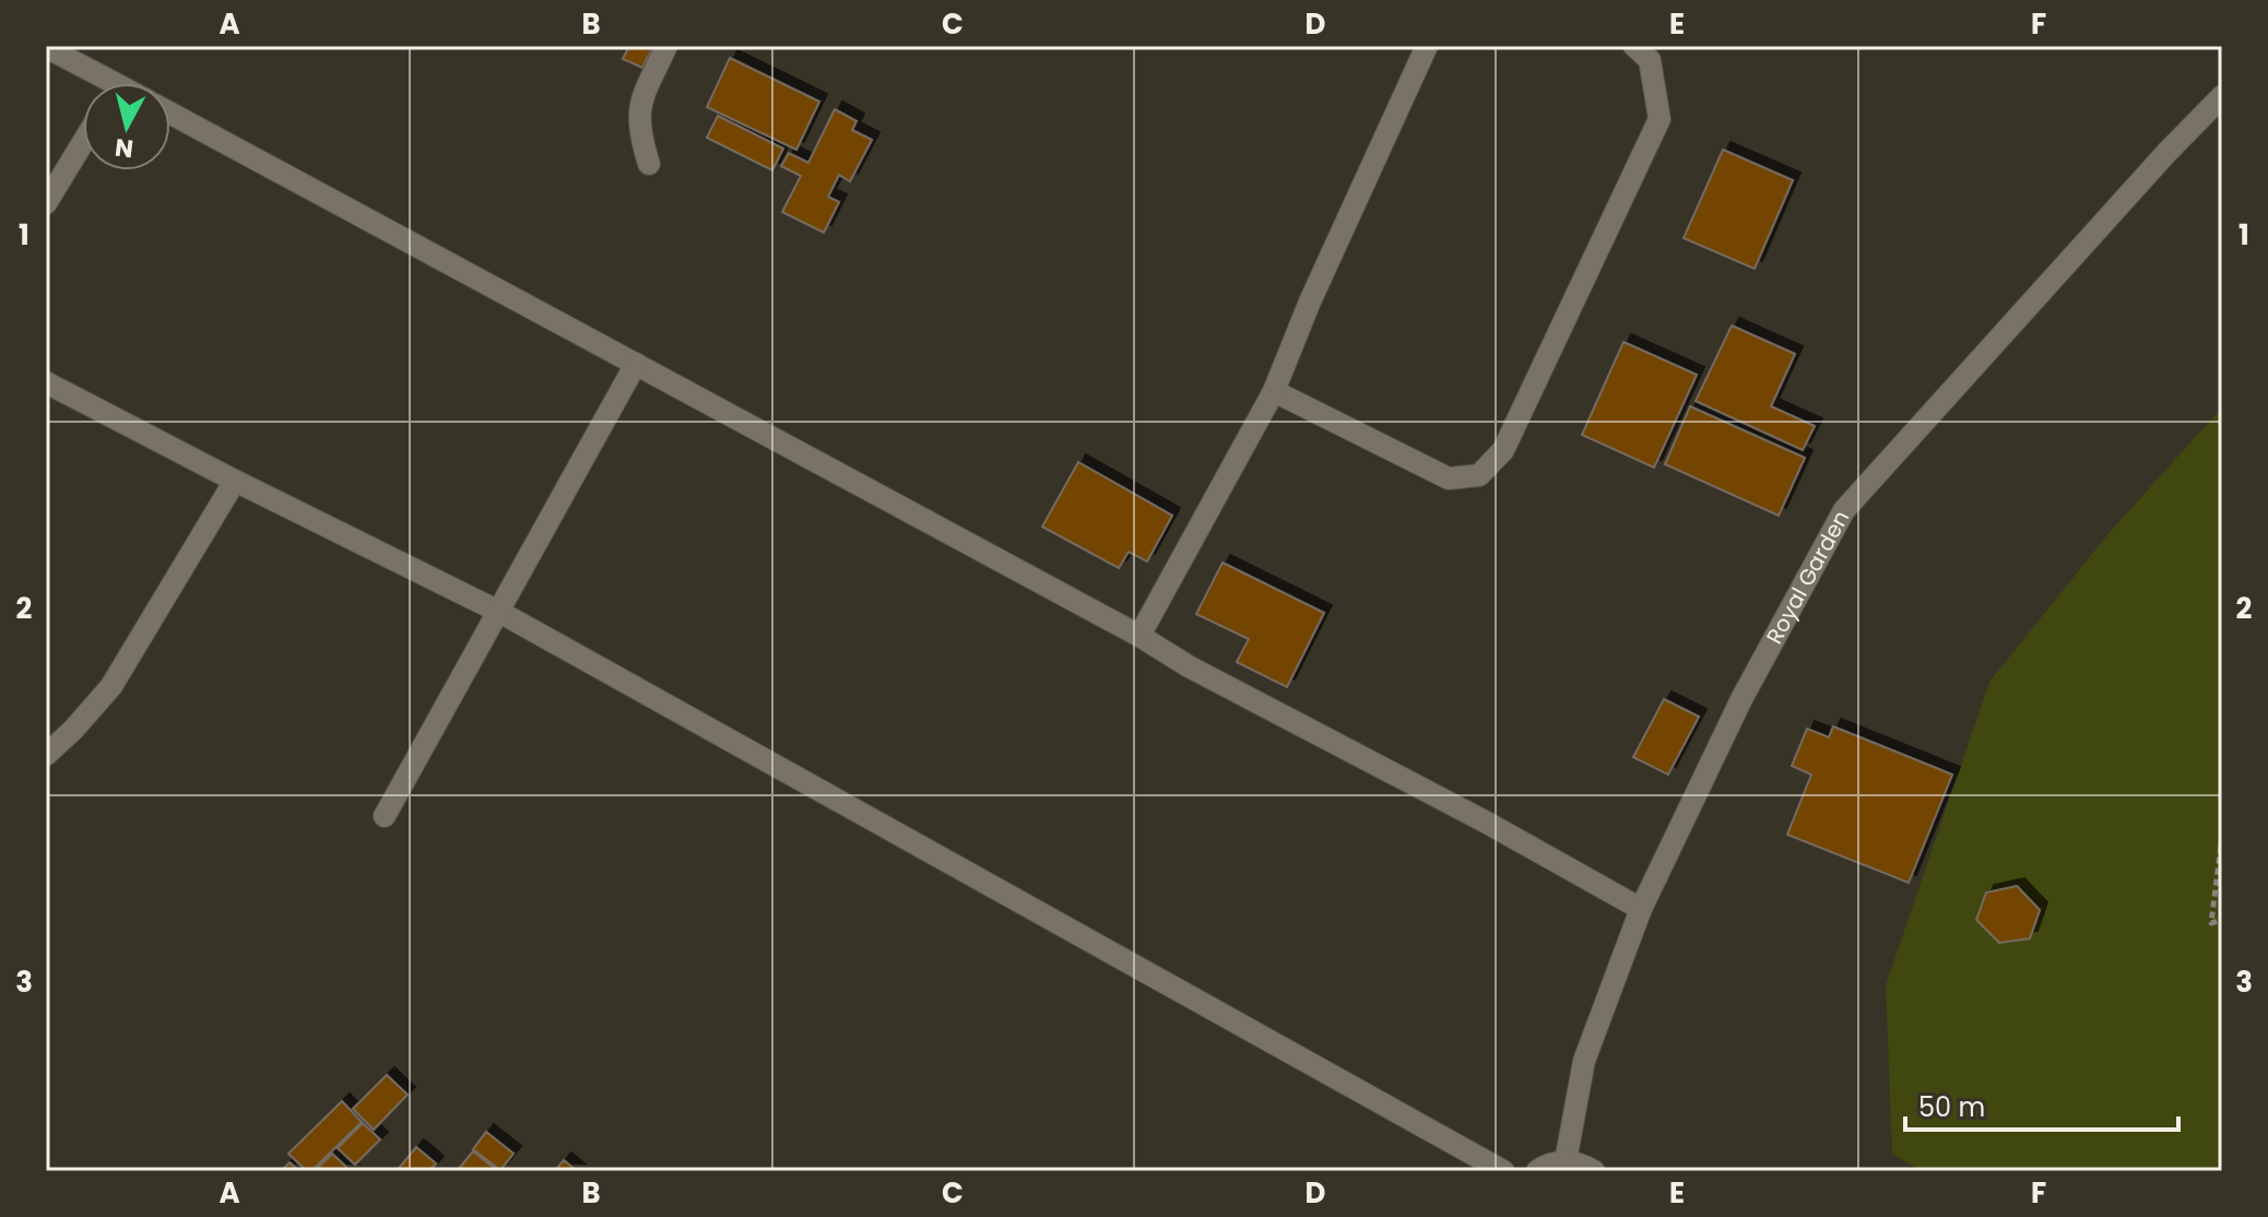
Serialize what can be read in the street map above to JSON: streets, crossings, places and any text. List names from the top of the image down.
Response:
{
  "streets": {
    "street": ["Royal Garden"]
  },
  "scale_bar": "50 m",
  "north": "bottom",
  "grid": {
    "columns": [
      "A",
      "B",
      "C",
      "D",
      "E",
      "F"
    ],
    "rows": ["1", "2", "3"]
  }
}
